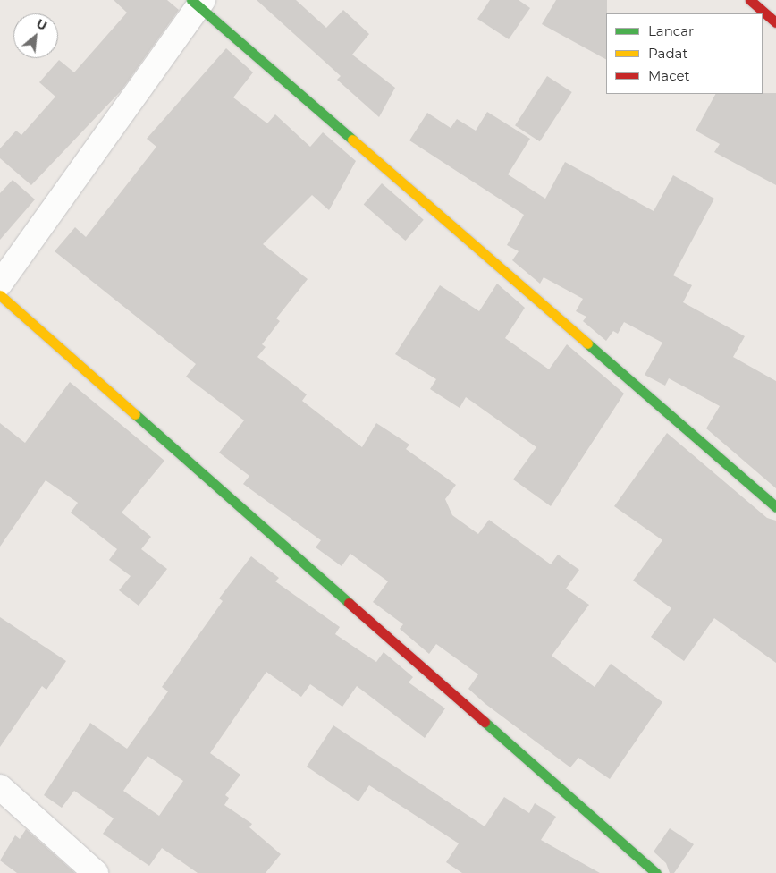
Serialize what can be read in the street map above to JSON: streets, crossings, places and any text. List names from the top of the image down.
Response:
{
  "legend": ["Lancar", "Padat", "Macet"],
  "north": "top right"
}
